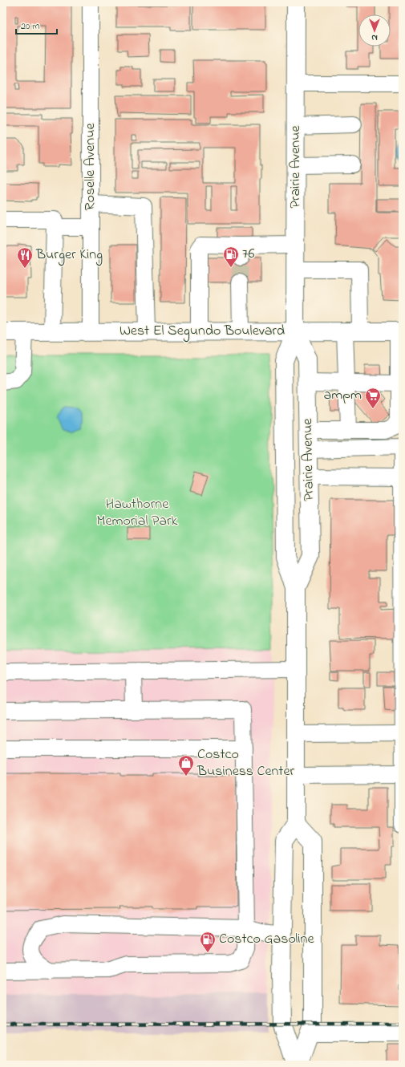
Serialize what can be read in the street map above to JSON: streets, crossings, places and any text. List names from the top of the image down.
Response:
{
  "streets": {
    "main road": ["Prairie Avenue", "West El Segundo Boulevard"],
    "street": ["Roselle Avenue"]
  },
  "crossings": [
    ["Roselle Avenue", "West El Segundo Boulevard"],
    ["Prairie Avenue", "West El Segundo Boulevard"]
  ],
  "parks": ["Hawthorne Memorial Park"],
  "places": {
    "fuel station": ["76", "Costco Gasoline"],
    "restaurant": ["Burger King"],
    "supermarket": ["ampm"],
    "shop": ["Costco Business Center"]
  },
  "scale_bar": "20 m",
  "north": "bottom"
}
